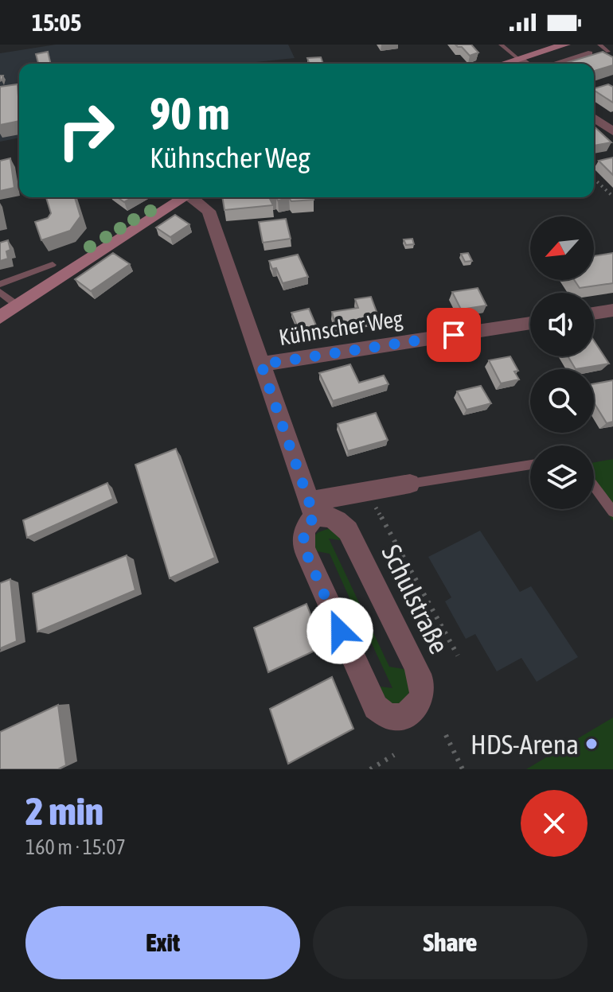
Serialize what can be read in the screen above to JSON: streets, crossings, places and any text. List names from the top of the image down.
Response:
{
  "streets": {
    "street": ["Kühnscher Weg", "Schulstraße"]
  },
  "places": ["HDS-Arena"],
  "north": "bottom left",
  "page": {
    "status": "15:05",
    "turn": ["90 m", "Kühnscher Weg"],
    "heading": ["2 min", "160 m · 15:07"],
    "buttons": ["Exit", "Share"]
  }
}
